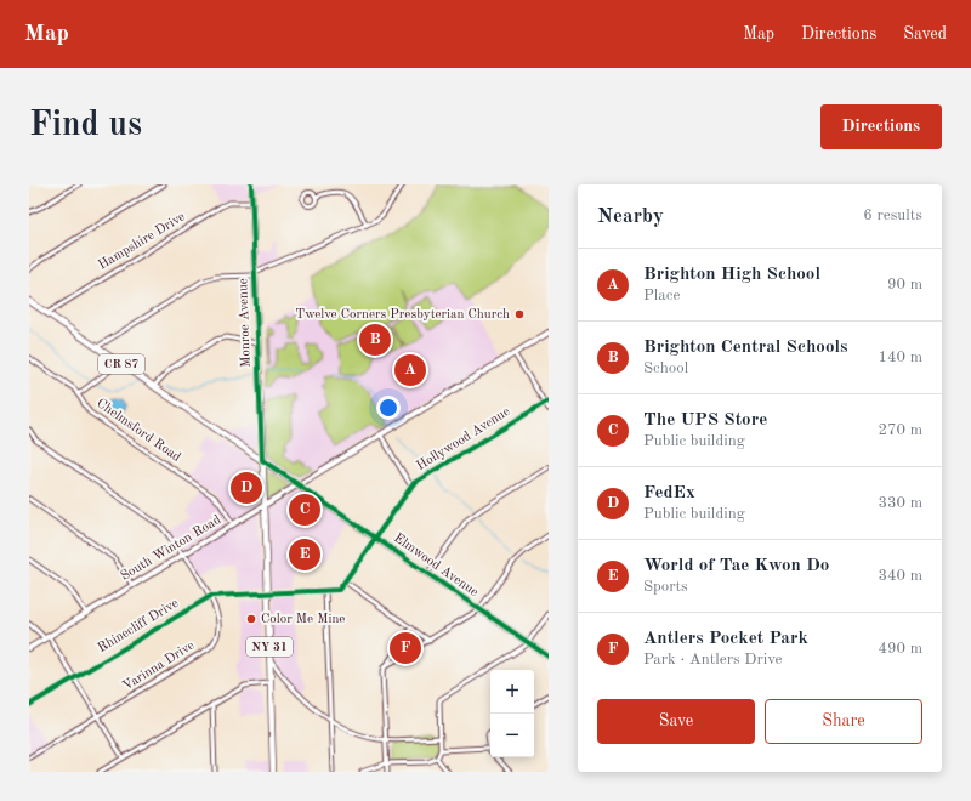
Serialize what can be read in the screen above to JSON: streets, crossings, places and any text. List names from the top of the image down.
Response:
{
  "streets": {
    "main road": [
      "Monroe Avenue",
      "CR 87",
      "South Winton Road",
      "Elmwood Avenue",
      "NY 31"
    ],
    "street": [
      "Hampshire Drive",
      "Chelmsford Road",
      "Hollywood Avenue",
      "Rhinecliff Drive",
      "Varinna Drive"
    ]
  },
  "crossings": [
    ["Hampshire Drive", "Monroe Avenue"],
    ["Hampshire Drive", "Elmwood Avenue"],
    ["Monroe Avenue", "Hollywood Avenue"],
    ["Monroe Avenue", "South Winton Road"],
    ["Monroe Avenue", "Elmwood Avenue"],
    ["Monroe Avenue", "Rhinecliff Drive"],
    ["Chelmsford Road", "South Winton Road"],
    ["Hollywood Avenue", "Elmwood Avenue"],
    ["Hollywood Avenue", "Rhinecliff Drive"],
    ["South Winton Road", "Elmwood Avenue"],
    ["South Winton Road", "Varinna Drive"],
    ["Rhinecliff Drive", "Varinna Drive"]
  ],
  "places": ["Twelve Corners Presbyterian Church", "Color Me Mine"],
  "page": {
    "header": "Map",
    "nav": ["Map", "Directions", "Saved"],
    "buttons": [
      "Directions",
      ["Save", "Share"]
    ],
    "title": "Find us",
    "heading": ["Nearby", "6 results"],
    "list": [
      {
        "mark": "A",
        "name": "Brighton High School",
        "note": "Place",
        "value": "90 m"
      },
      {
        "mark": "B",
        "name": "Brighton Central Schools",
        "note": "School",
        "value": "140 m"
      },
      {
        "mark": "C",
        "name": "The UPS Store",
        "note": "Public building",
        "value": "270 m"
      },
      {
        "mark": "D",
        "name": "FedEx",
        "note": "Public building",
        "value": "330 m"
      },
      {
        "mark": "E",
        "name": "World of Tae Kwon Do",
        "note": "Sports",
        "value": "340 m"
      },
      {
        "mark": "F",
        "name": "Antlers Pocket Park",
        "note": "Park · Antlers Drive",
        "value": "490 m"
      }
    ],
    "pins": [
      "B",
      "A",
      "D",
      "C",
      "E",
      "F"
    ],
    "map_buttons": ["+", "−"]
  }
}
